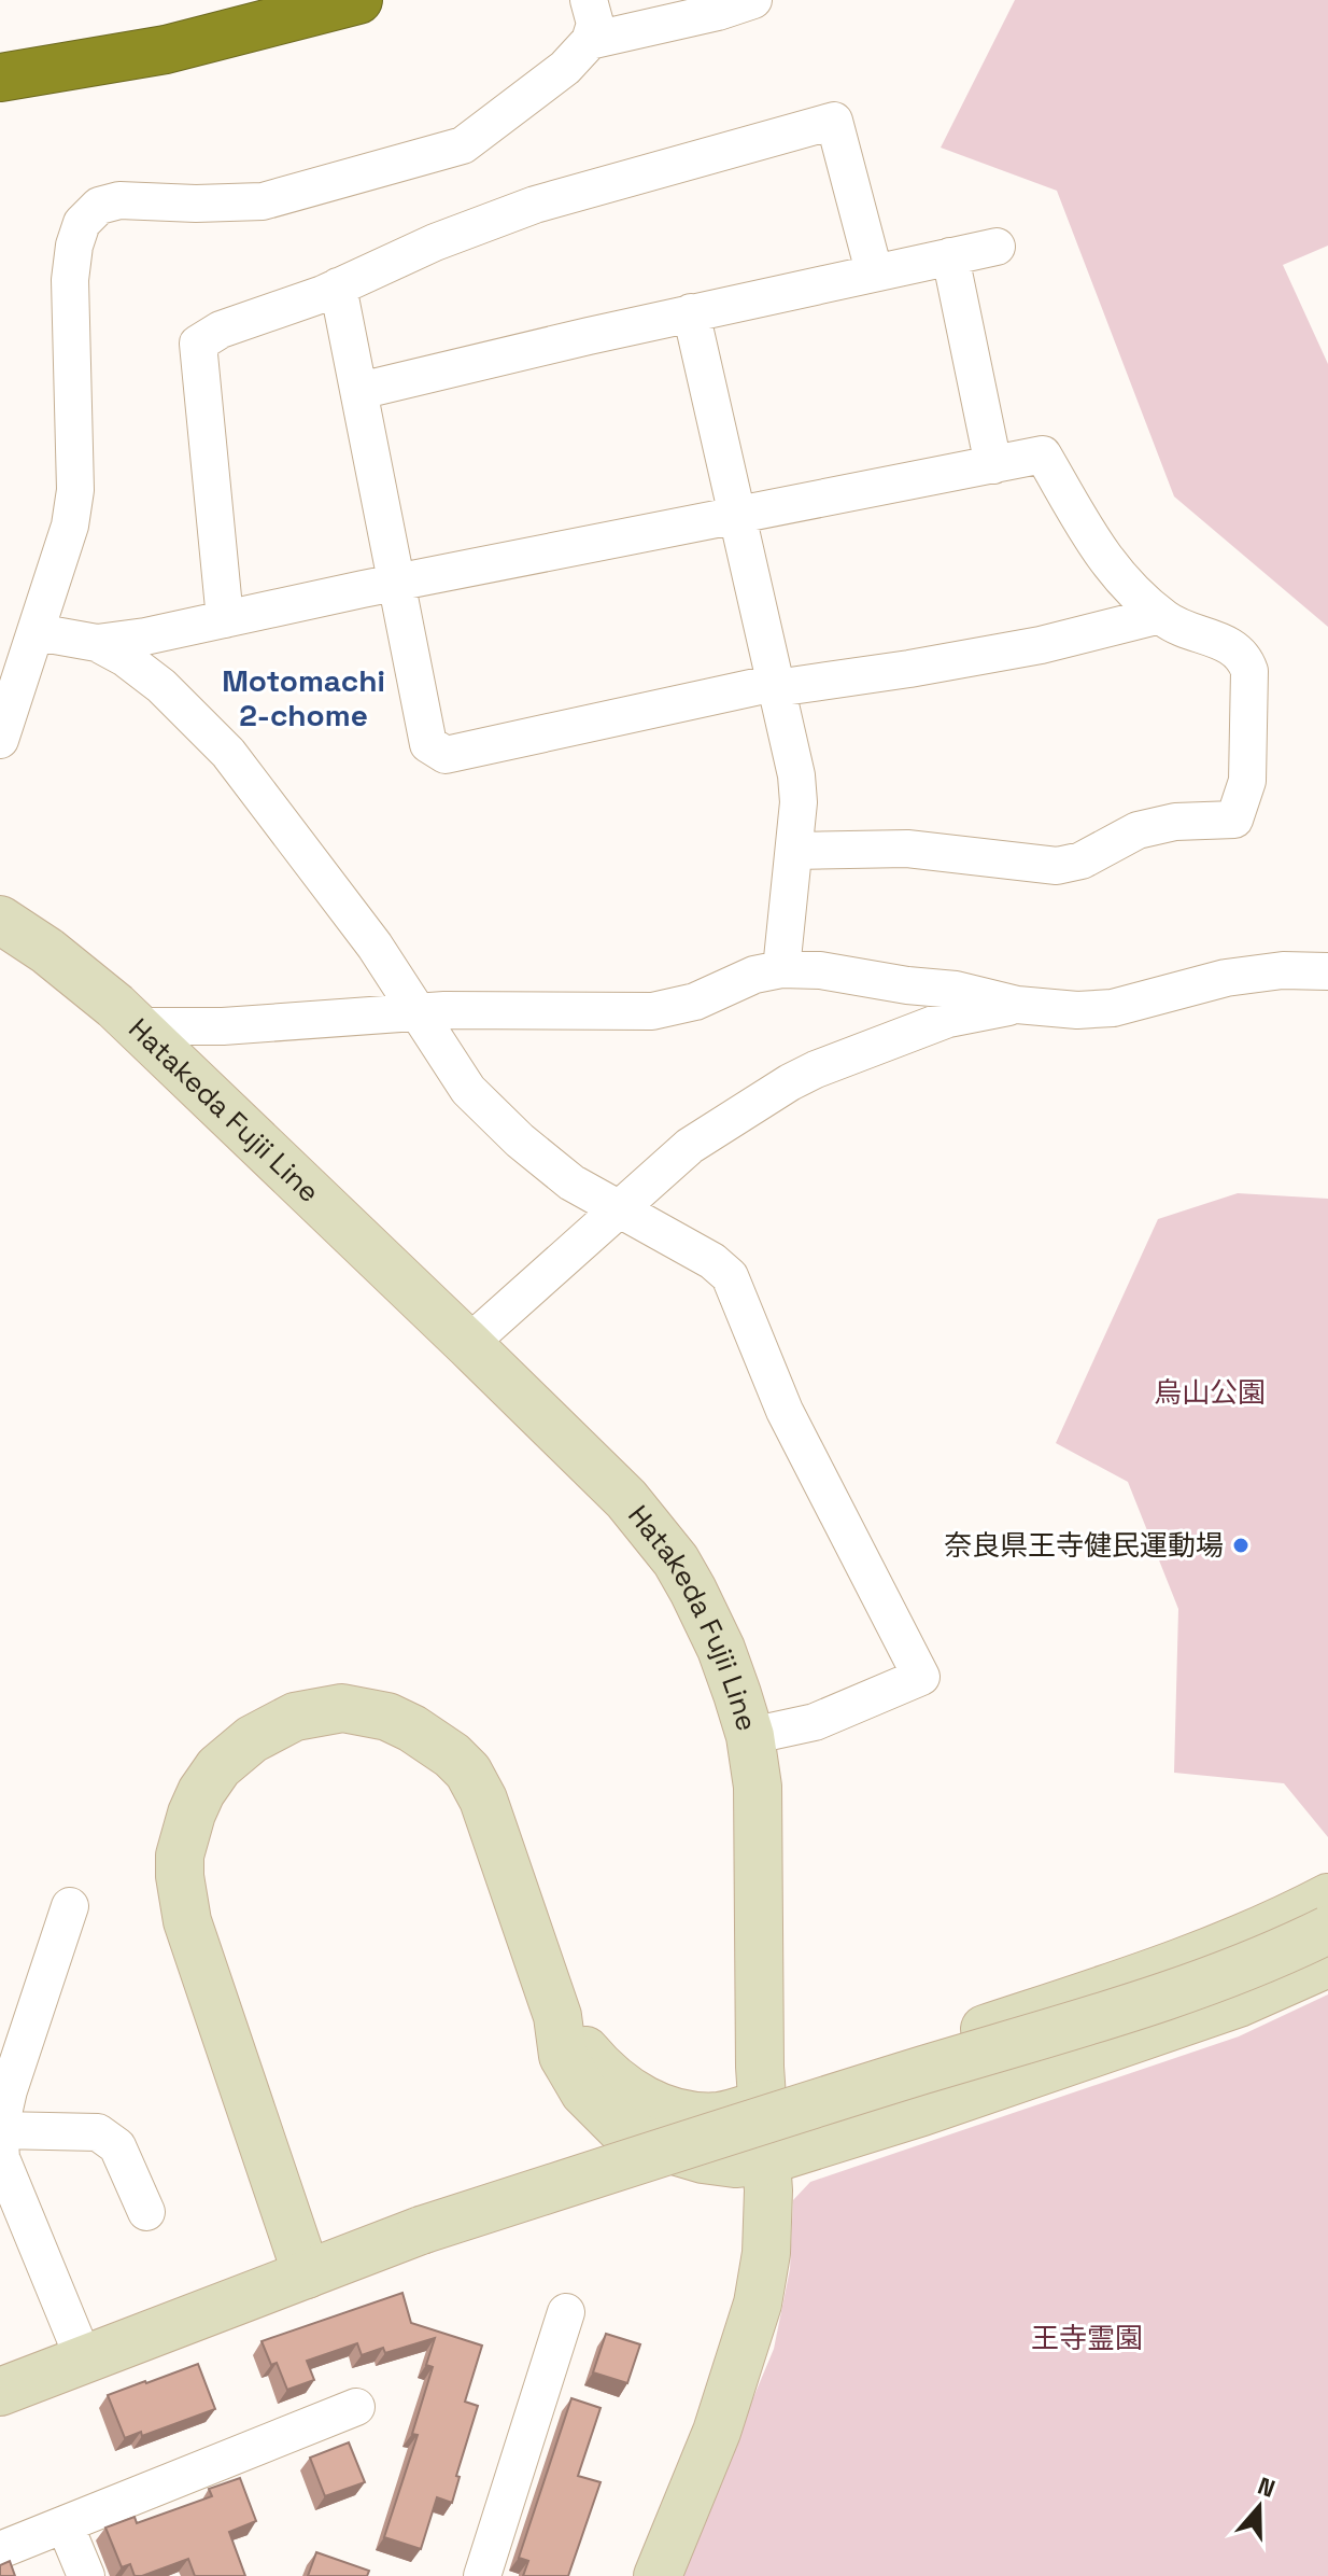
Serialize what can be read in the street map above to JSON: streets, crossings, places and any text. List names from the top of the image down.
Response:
{
  "streets": {
    "street": ["Hatakeda Fujii Line"]
  },
  "districts": ["Motomachi 2-chome"],
  "parks": ["烏山公園", "王寺霊園"],
  "places": ["奈良県王寺健民運動場"],
  "north": "top"
}
